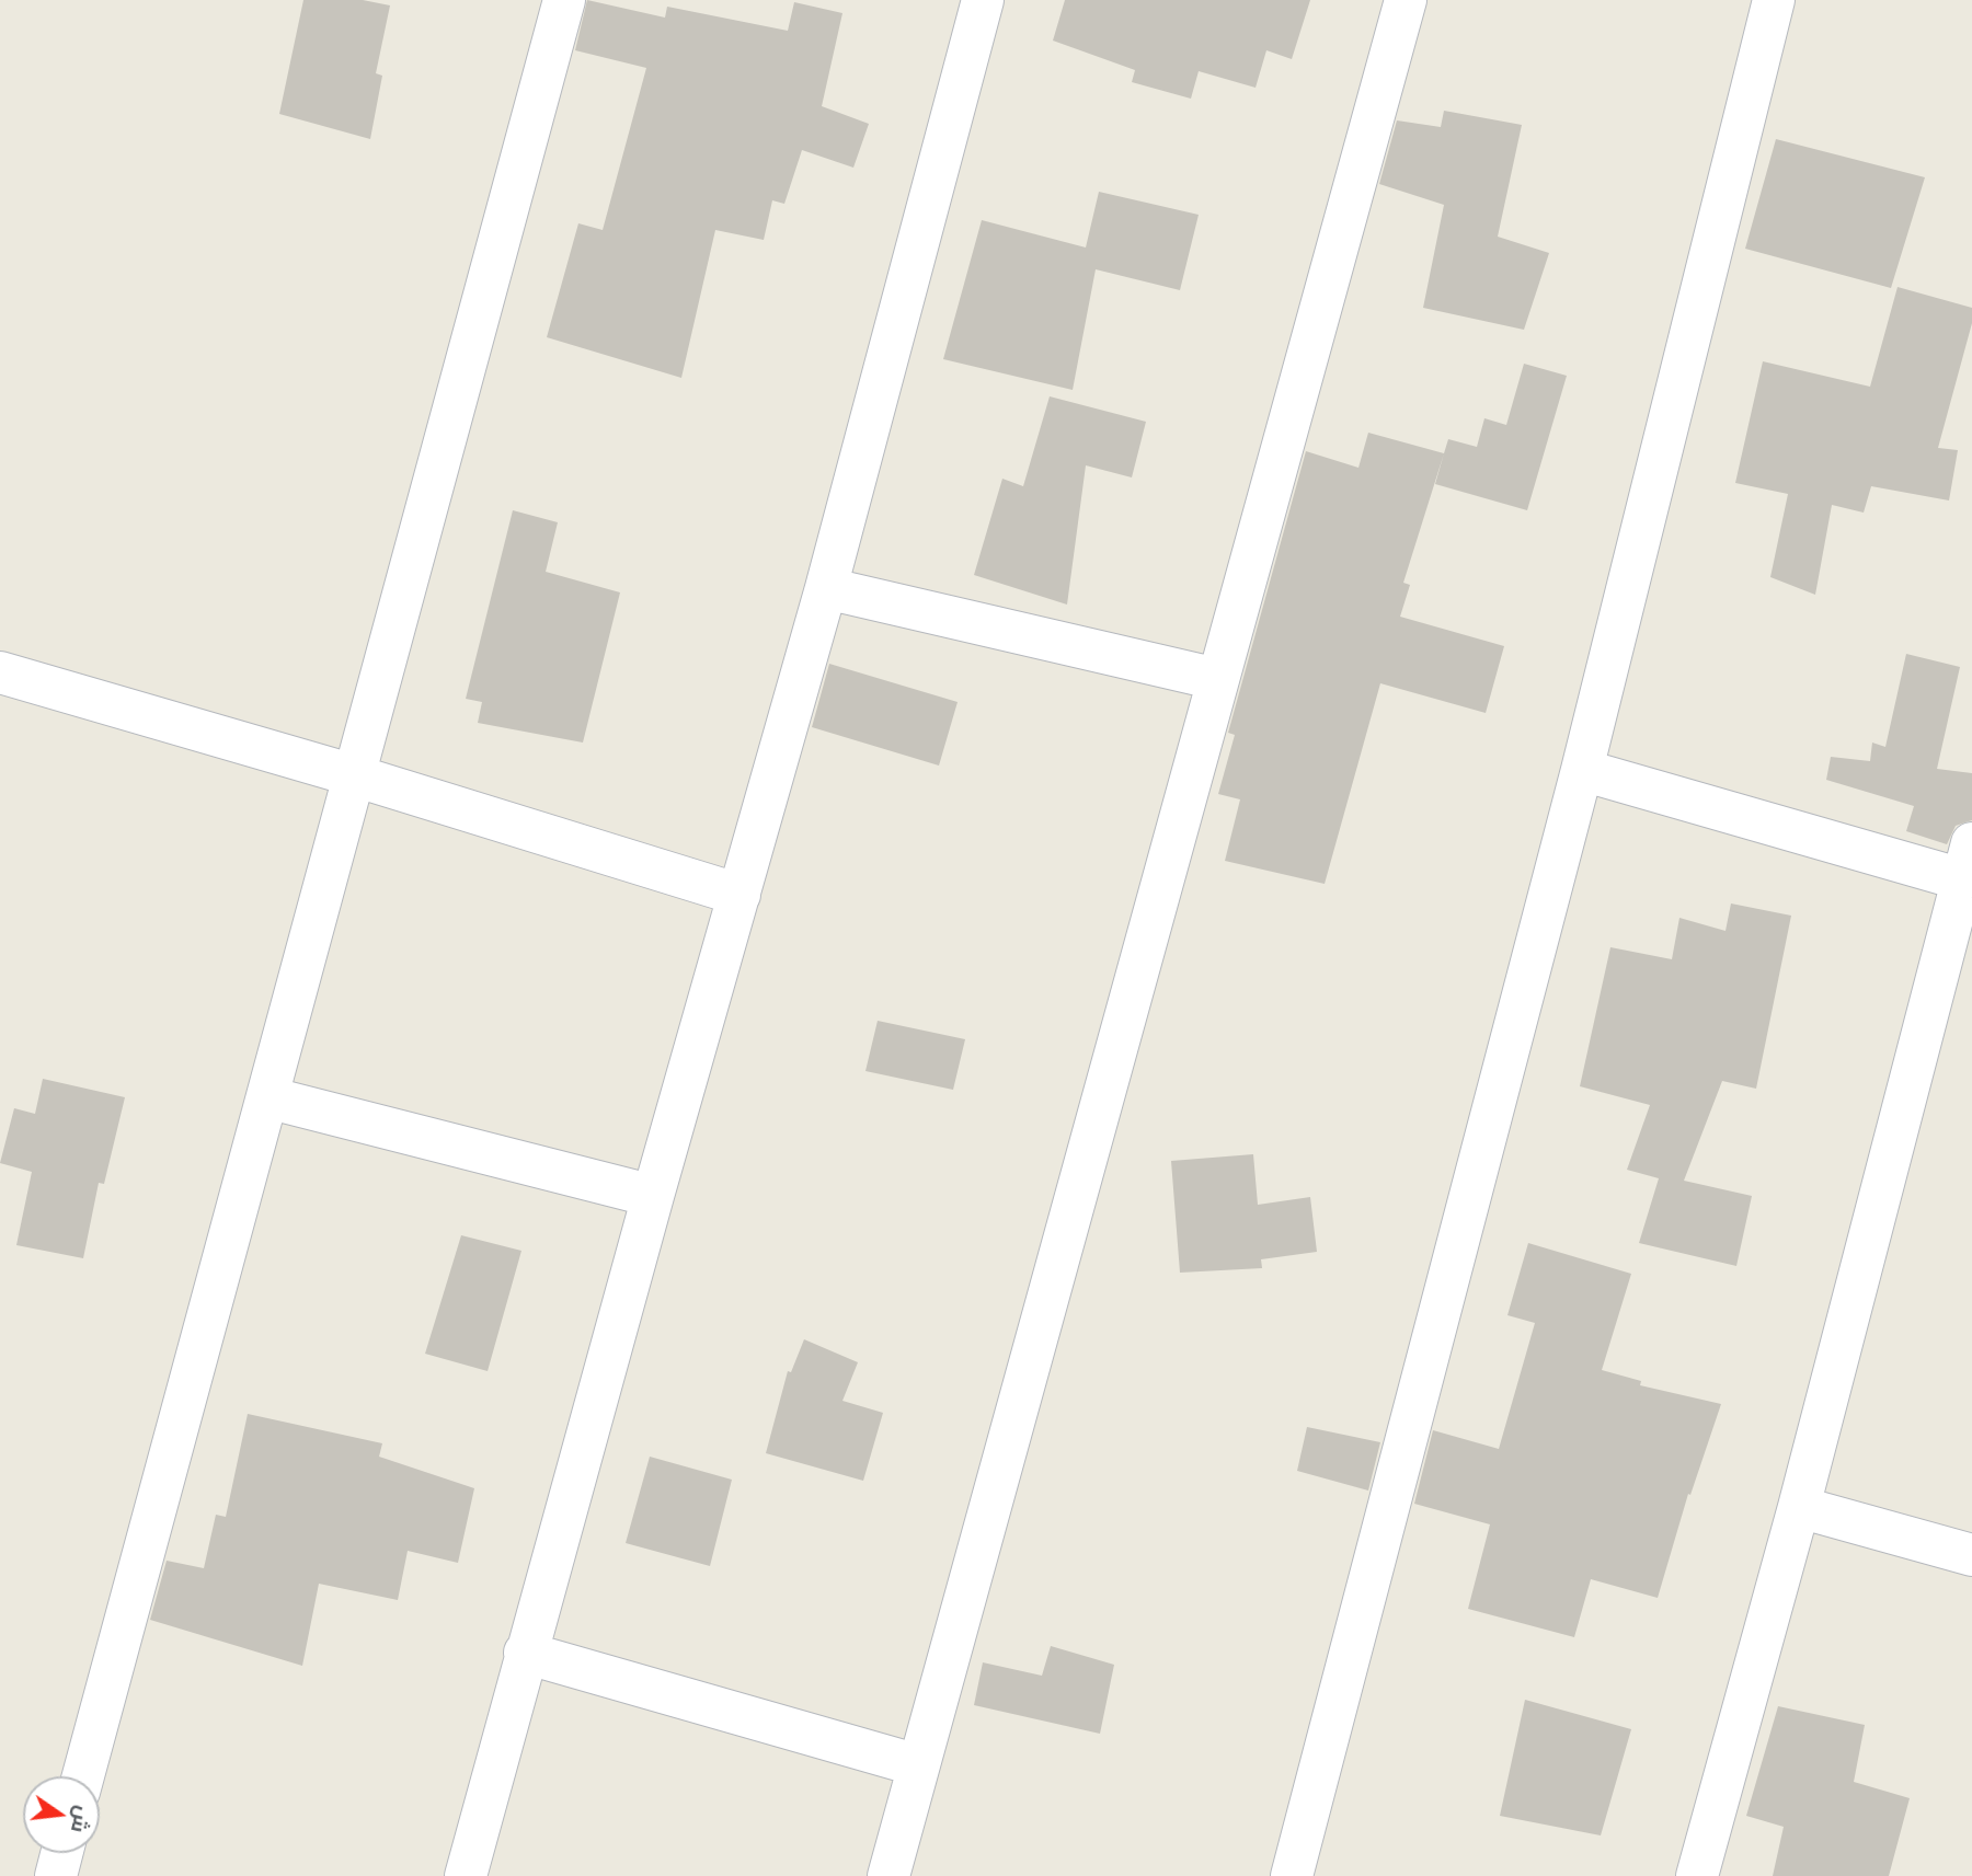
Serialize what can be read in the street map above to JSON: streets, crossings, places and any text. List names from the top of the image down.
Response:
{
  "north": "right"
}
